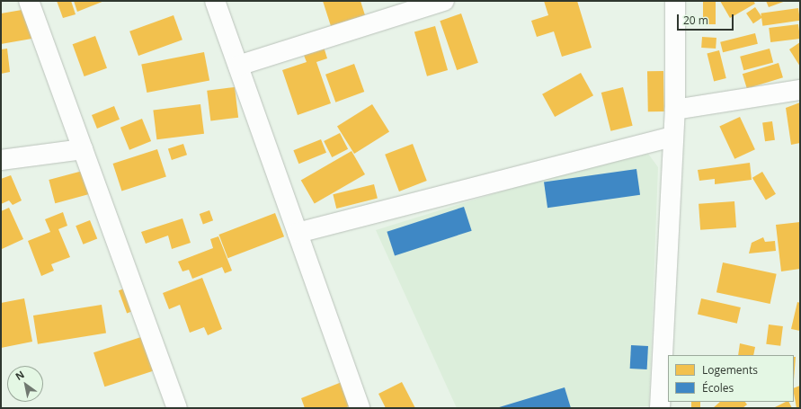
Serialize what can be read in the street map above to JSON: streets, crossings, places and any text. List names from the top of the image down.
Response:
{
  "legend": ["Logements", "Écoles"],
  "scale_bar": "20 m",
  "north": "top left"
}
